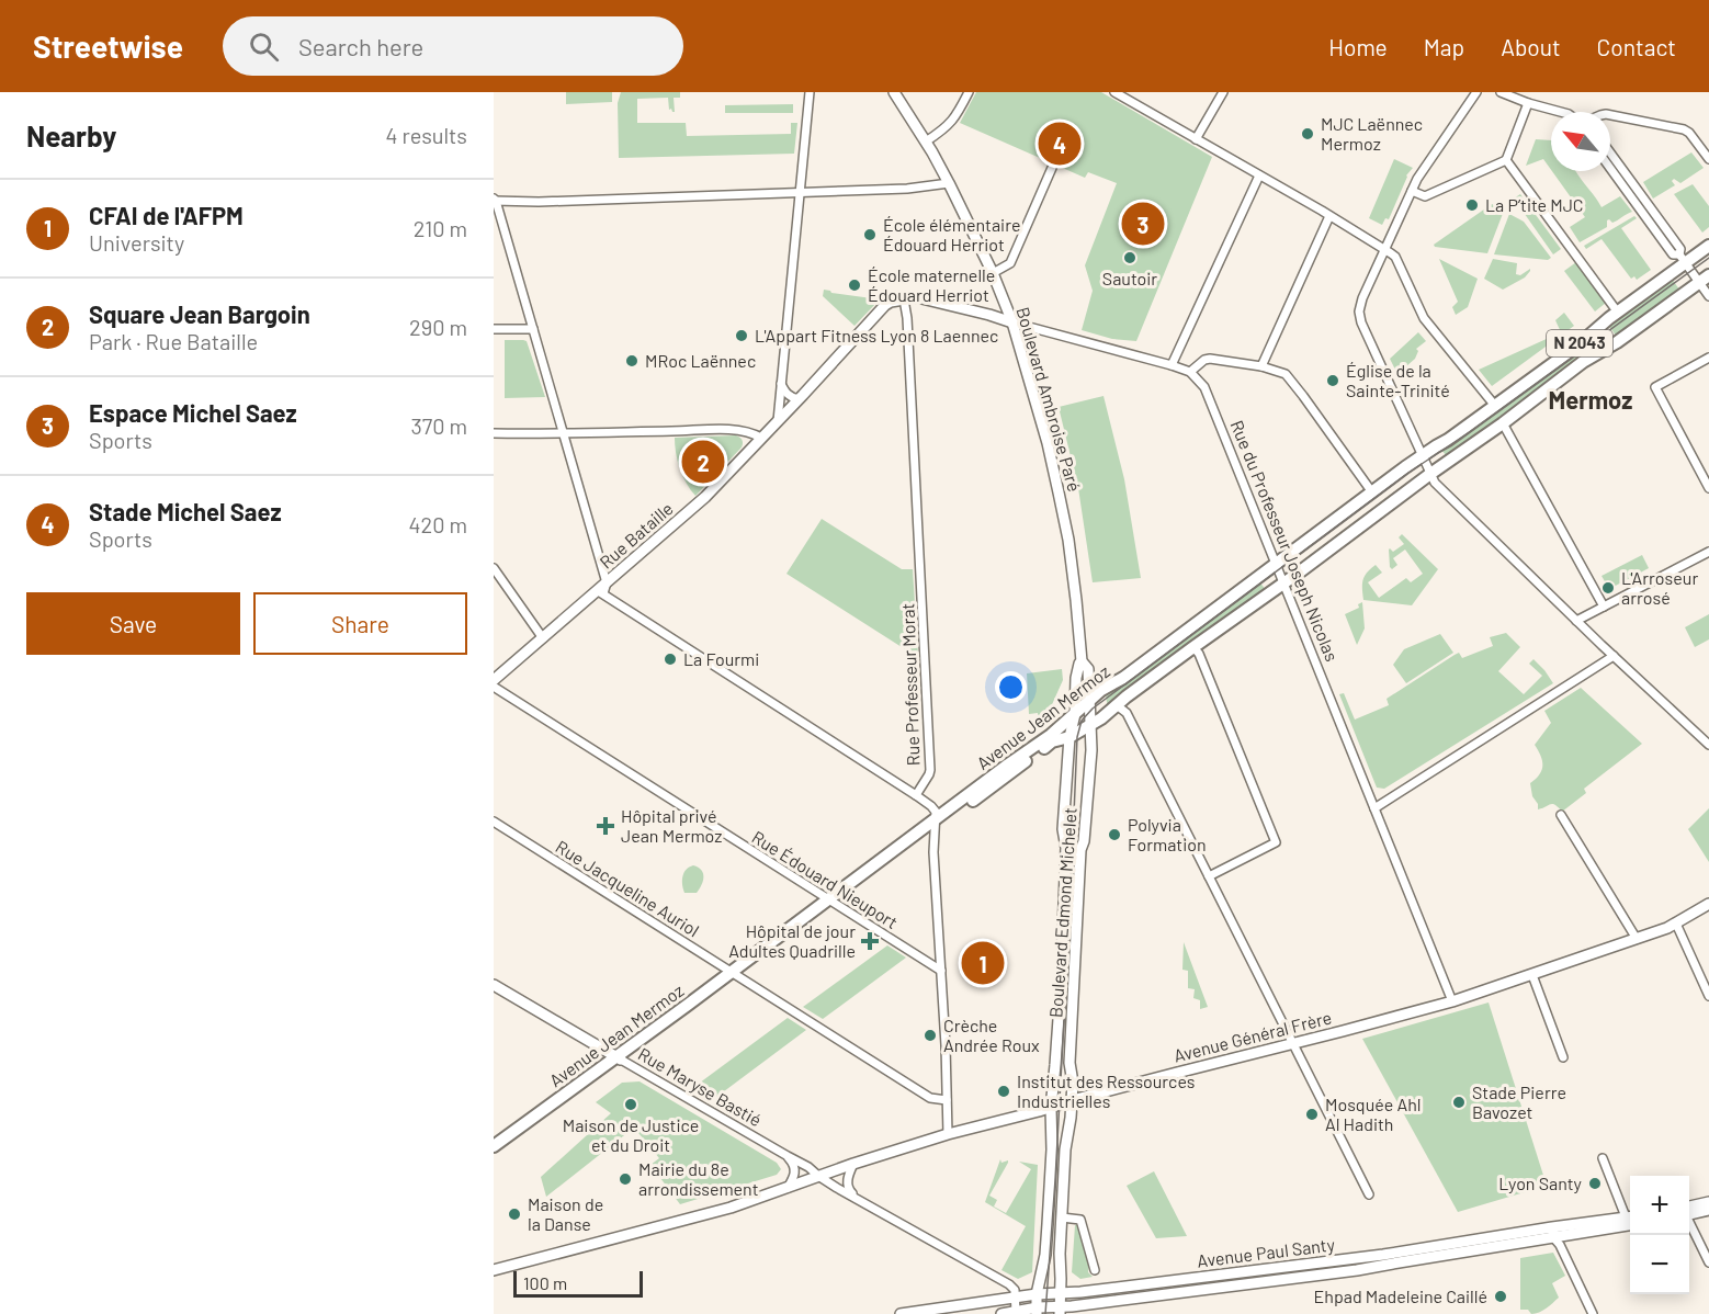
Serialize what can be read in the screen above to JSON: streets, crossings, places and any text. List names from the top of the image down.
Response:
{
  "streets": {
    "main road": ["N 2043", "Avenue Jean Mermoz"],
    "street": [
      "Boulevard Ambroise Paré",
      "Rue Bataille",
      "Rue du Professeur Joseph Nicolas",
      "Rue Professeur Morat",
      "Rue Édouard Nieuport",
      "Rue Jacqueline Auriol",
      "Boulevard Edmond Michelet",
      "Avenue Général Frère",
      "Rue Maryse Bastié",
      "Avenue Paul Santy"
    ]
  },
  "crossings": [
    ["Boulevard Ambroise Paré", "Avenue Jean Mermoz"],
    ["Boulevard Ambroise Paré", "Boulevard Edmond Michelet"],
    ["Rue Bataille", "Rue Professeur Morat"],
    ["Rue du Professeur Joseph Nicolas", "Avenue Jean Mermoz"],
    ["Rue du Professeur Joseph Nicolas", "Avenue Général Frère"],
    ["Avenue Jean Mermoz", "Rue Édouard Nieuport"],
    ["Avenue Jean Mermoz", "Rue Jacqueline Auriol"],
    ["Avenue Jean Mermoz", "Boulevard Edmond Michelet"],
    ["Avenue Jean Mermoz", "Rue Maryse Bastié"],
    ["Boulevard Edmond Michelet", "Avenue Général Frère"],
    ["Boulevard Edmond Michelet", "Avenue Paul Santy"],
    ["Avenue Général Frère", "Rue Maryse Bastié"],
    ["Rue Maryse Bastié", "Avenue Paul Santy"]
  ],
  "districts": ["Mermoz"],
  "places": {
    "other": [
      "MJC Laënnec Mermoz",
      "La P’tite MJC",
      "École élémentaire Édouard Herriot",
      "Sautoir",
      "École maternelle Édouard Herriot",
      "L'Appart Fitness Lyon 8 Laennec",
      "MRoc Laënnec",
      "Église de la Sainte-Trinité",
      "L'Arroseur arrosé",
      "La Fourmi",
      "Polyvia Formation",
      "Crèche Andrée Roux",
      "Institut des Ressources Industrielles",
      "Stade Pierre Bavozet",
      "Maison de Justice et du Droit",
      "Mosquée Ahl Al Hadith",
      "Mairie du 8e arrondissement",
      "Lyon Santy",
      "Maison de la Danse",
      "Ehpad Madeleine Caillé"
    ],
    "health": ["Hôpital privé Jean Mermoz", "Hôpital de jour Adultes Quadrille"]
  },
  "scale_bar": "100 m",
  "north": "top left",
  "page": {
    "header": "Streetwise",
    "search": "Search here",
    "nav": [
      "Home",
      "Map",
      "About",
      "Contact"
    ],
    "heading": ["Nearby", "4 results"],
    "pins": [
      "4",
      "3",
      "2",
      "1"
    ],
    "list": [
      {
        "mark": "1",
        "name": "CFAI de l'AFPM",
        "note": "University",
        "value": "210 m"
      },
      {
        "mark": "2",
        "name": "Square Jean Bargoin",
        "note": "Park · Rue Bataille",
        "value": "290 m"
      },
      {
        "mark": "3",
        "name": "Espace Michel Saez",
        "note": "Sports",
        "value": "370 m"
      },
      {
        "mark": "4",
        "name": "Stade Michel Saez",
        "note": "Sports",
        "value": "420 m"
      }
    ],
    "buttons": ["Save", "Share"],
    "map_buttons": ["+", "−"],
    "scale": "100 m"
  }
}
